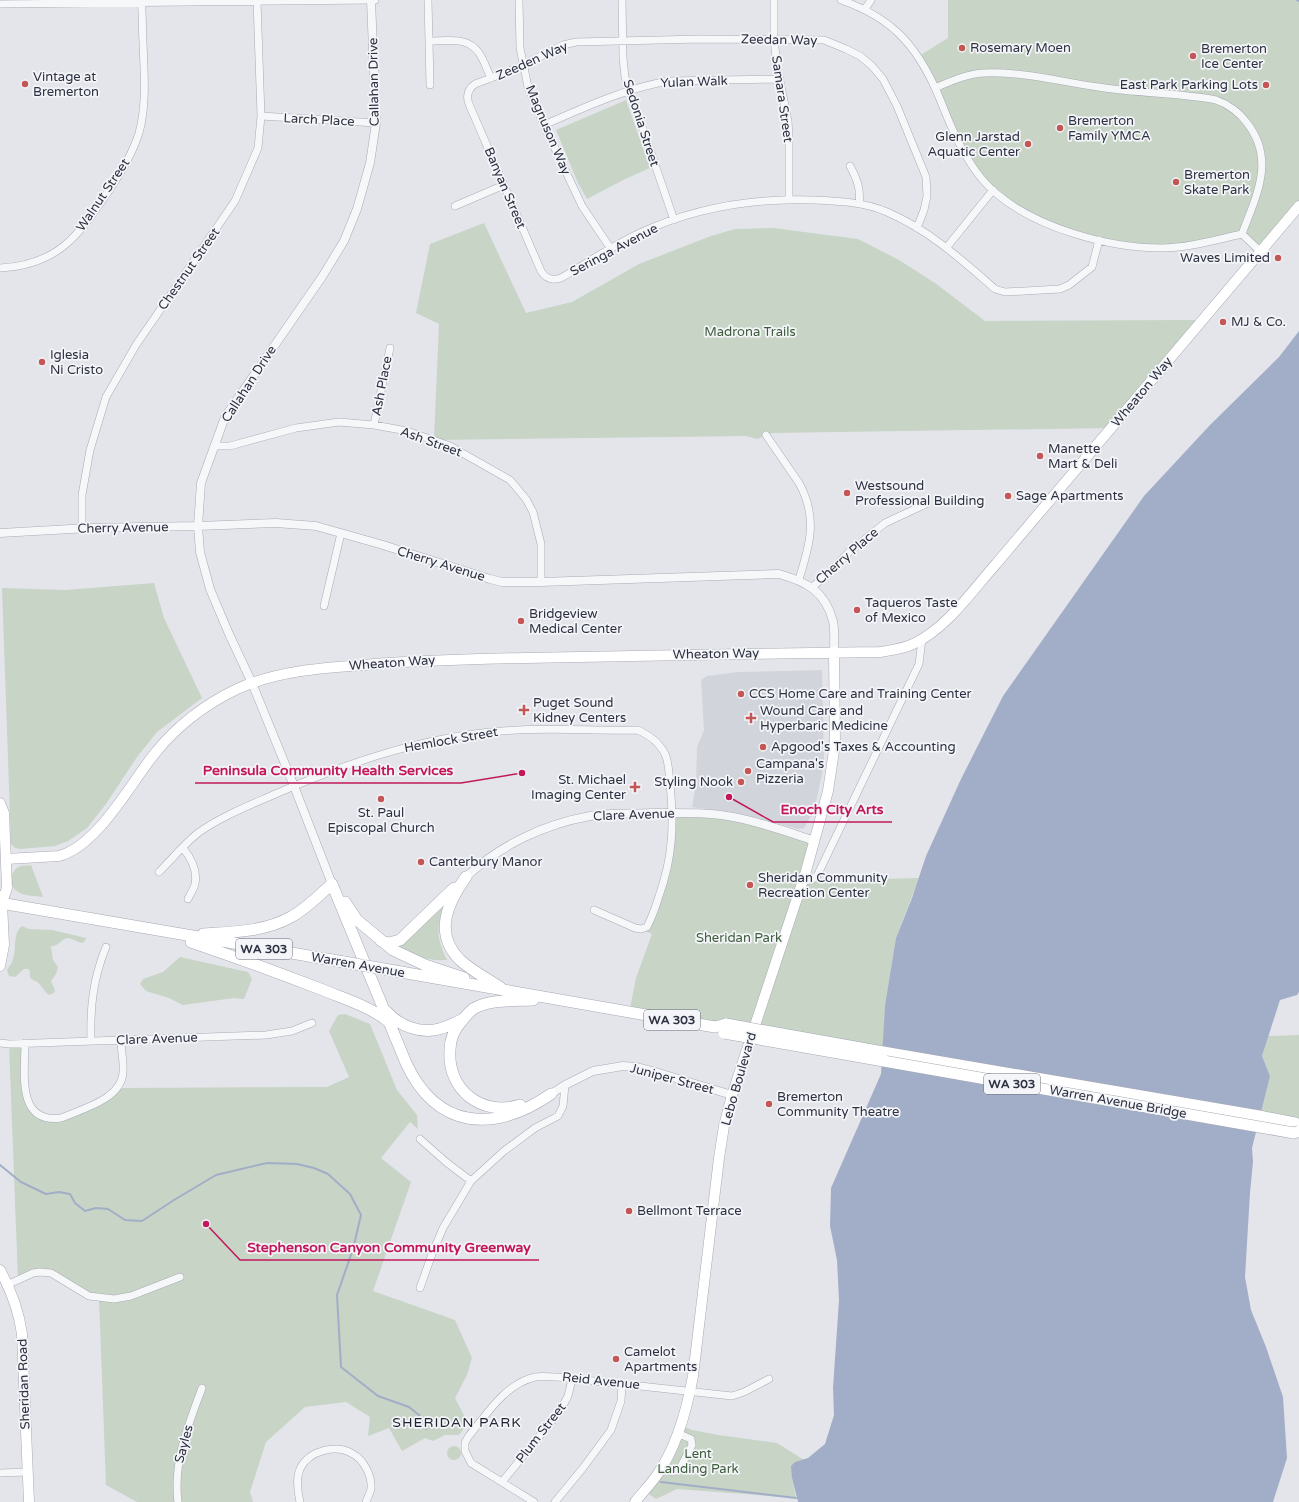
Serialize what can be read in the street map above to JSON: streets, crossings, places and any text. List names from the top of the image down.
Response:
{
  "streets": {
    "main road": [
      "Wheaton Way",
      "WA 303",
      "Warren Avenue",
      "Lebo Boulevard",
      "Warren Avenue Bridge",
      "Sheridan Road"
    ],
    "street": [
      "Zeedan Way",
      "Zeeden Way",
      "Callahan Drive",
      "Yulan Walk",
      "Samara Street",
      "Larch Place",
      "Sedonia Street",
      "Magnuson Way",
      "Banyan Street",
      "Walnut Street",
      "Seringa Avenue",
      "Chestnut Street",
      "Ash Place",
      "Ash Street",
      "Cherry Avenue",
      "Cherry Place",
      "Hemlock Street",
      "Clare Avenue",
      "Juniper Street",
      "Reid Avenue",
      "Plum Street",
      "Sayles"
    ]
  },
  "crossings": [
    ["Zeedan Way", "Zeeden Way"],
    ["Zeedan Way", "Samara Street"],
    ["Zeedan Way", "Sedonia Street"],
    ["Zeedan Way", "Seringa Avenue"],
    ["Zeeden Way", "Sedonia Street"],
    ["Zeeden Way", "Magnuson Way"],
    ["Zeeden Way", "Banyan Street"],
    ["Callahan Drive", "Larch Place"],
    ["Callahan Drive", "Wheaton Way"],
    ["Callahan Drive", "Ash Street"],
    ["Callahan Drive", "Cherry Avenue"],
    ["Callahan Drive", "Hemlock Street"],
    ["Yulan Walk", "Samara Street"],
    ["Yulan Walk", "Sedonia Street"],
    ["Yulan Walk", "Magnuson Way"],
    ["Samara Street", "Seringa Avenue"],
    ["Larch Place", "Chestnut Street"],
    ["Sedonia Street", "Seringa Avenue"],
    ["Magnuson Way", "Seringa Avenue"],
    ["Banyan Street", "Seringa Avenue"],
    ["Chestnut Street", "Cherry Avenue"],
    ["Ash Place", "Ash Street"],
    ["Wheaton Way", "Cherry Avenue"],
    ["Wheaton Way", "Lebo Boulevard"],
    ["Ash Street", "Cherry Avenue"],
    ["Cherry Avenue", "Cherry Place"],
    ["Cherry Avenue", "Lebo Boulevard"],
    ["Hemlock Street", "Clare Avenue"],
    ["Clare Avenue", "Lebo Boulevard"],
    ["Warren Avenue", "Warren Avenue Bridge"],
    ["Juniper Street", "Lebo Boulevard"],
    ["Lebo Boulevard", "Reid Avenue"],
    ["Reid Avenue", "Plum Street"]
  ],
  "districts": ["SHERIDAN PARK"],
  "parks": ["Madrona Trails", "Sheridan Park", "Lent Landing Park"],
  "places": {
    "other": [
      "Rosemary Moen",
      "Bremerton Ice Center",
      "Vintage at Bremerton",
      "East Park Parking Lots",
      "Bremerton Family YMCA",
      "Glenn Jarstad Aquatic Center",
      "Bremerton Skate Park",
      "Waves Limited",
      "MJ & Co.",
      "Iglesia Ni Cristo",
      "Manette Mart & Deli",
      "Westsound Professional Building",
      "Sage Apartments",
      "Taqueros Taste of Mexico",
      "Bridgeview Medical Center",
      "CCS Home Care and Training Center",
      "Apgood's Taxes & Accounting",
      "Campana's Pizzeria",
      "Peninsula Community Health Services",
      "Styling Nook",
      "Enoch City Arts",
      "St. Paul Episcopal Church",
      "Canterbury Manor",
      "Sheridan Community Recreation Center",
      "Bremerton Community Theatre",
      "Bellmont Terrace",
      "Stephenson Canyon Community Greenway",
      "Camelot Apartments"
    ],
    "health": ["Puget Sound Kidney Centers", "Wound Care and Hyperbaric Medicine", "St. Michael Imaging Center"]
  }
}
